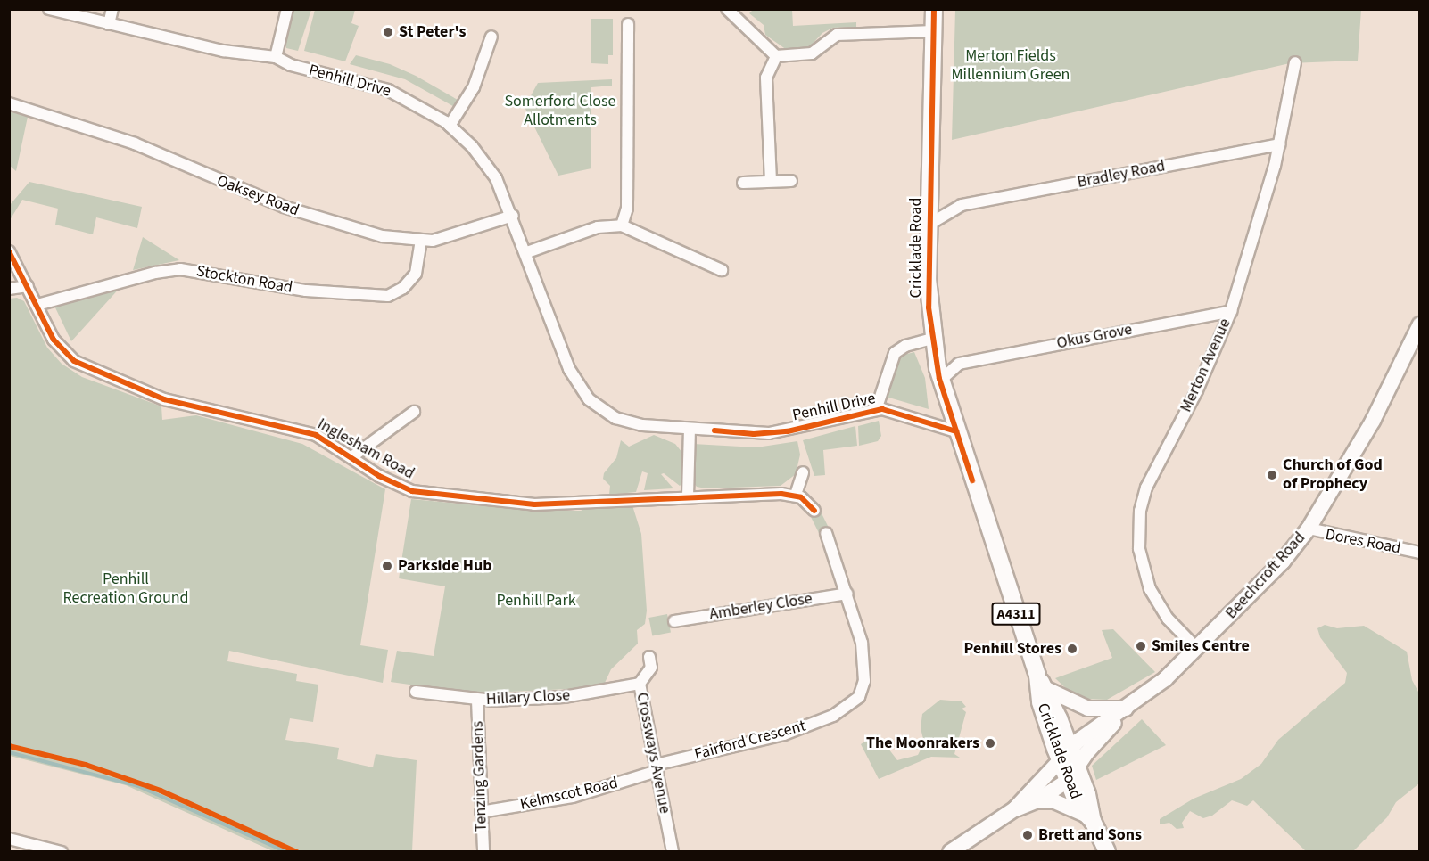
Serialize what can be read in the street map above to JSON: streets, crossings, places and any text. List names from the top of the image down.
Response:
{
  "streets": {
    "main road": ["Cricklade Road", "Beechcroft Road", "A4311"],
    "street": [
      "Penhill Drive",
      "Bradley Road",
      "Oaksey Road",
      "Stockton Road",
      "Okus Grove",
      "Merton Avenue",
      "Inglesham Road",
      "Dores Road",
      "Amberley Close",
      "Hillary Close",
      "Fairford Crescent",
      "Crossways Avenue",
      "Tenzing Gardens",
      "Kelmscot Road"
    ]
  },
  "crossings": [
    ["Penhill Drive", "Oaksey Road"],
    ["Penhill Drive", "Cricklade Road"],
    ["Bradley Road", "Cricklade Road"],
    ["Bradley Road", "Merton Avenue"],
    ["Oaksey Road", "Stockton Road"],
    ["Cricklade Road", "Okus Grove"],
    ["Cricklade Road", "Beechcroft Road"],
    ["Stockton Road", "Inglesham Road"],
    ["Okus Grove", "Merton Avenue"],
    ["Merton Avenue", "Beechcroft Road"],
    ["Dores Road", "Beechcroft Road"],
    ["Amberley Close", "Fairford Crescent"],
    ["Hillary Close", "Crossways Avenue"],
    ["Hillary Close", "Tenzing Gardens"],
    ["Fairford Crescent", "Crossways Avenue"],
    ["Fairford Crescent", "Kelmscot Road"],
    ["Crossways Avenue", "Kelmscot Road"],
    ["Tenzing Gardens", "Kelmscot Road"]
  ],
  "parks": [
    "Merton Fields Millennium Green",
    "Somerford Close Allotments",
    "Penhill Recreation Ground",
    "Penhill Park"
  ],
  "places": [
    "St Peter's",
    "Church of God of Prophecy",
    "Parkside Hub",
    "Smiles Centre",
    "Penhill Stores",
    "The Moonrakers",
    "Brett and Sons"
  ]
}
